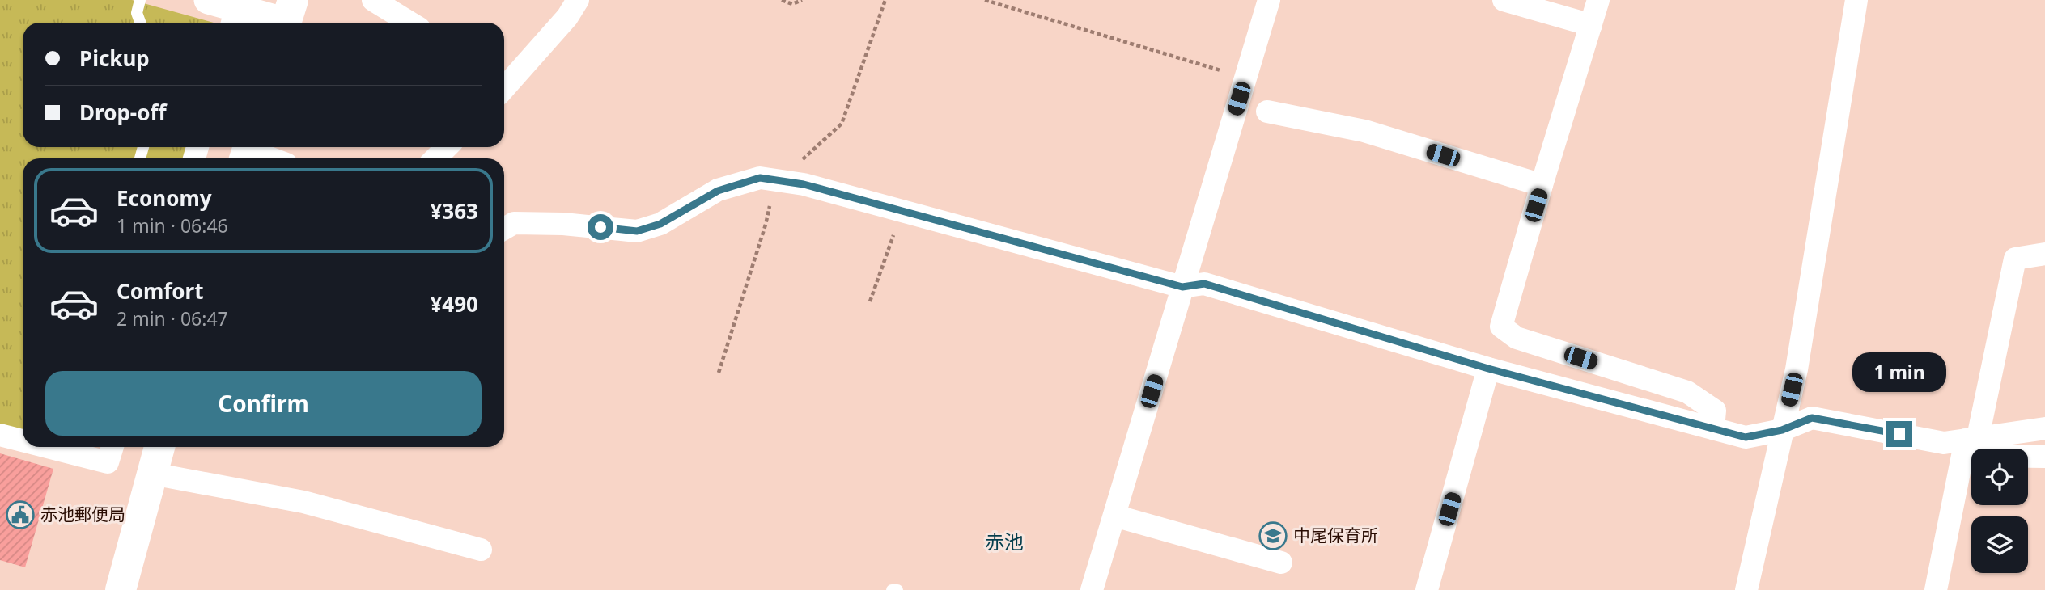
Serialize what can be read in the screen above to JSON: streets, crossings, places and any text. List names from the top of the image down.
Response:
{
  "districts": ["赤池"],
  "places": {
    "public building": ["赤池郵便局"],
    "school or university": ["中尾保育所"]
  },
  "page": {
    "banner": ["Pickup", "Drop-off"],
    "list": [
      {
        "name": "Economy",
        "note": "1 min · 06:46",
        "value": "¥363"
      },
      {
        "name": "Comfort",
        "note": "2 min · 06:47",
        "value": "¥490"
      }
    ],
    "bubble": "1 min",
    "buttons": "Confirm"
  }
}
